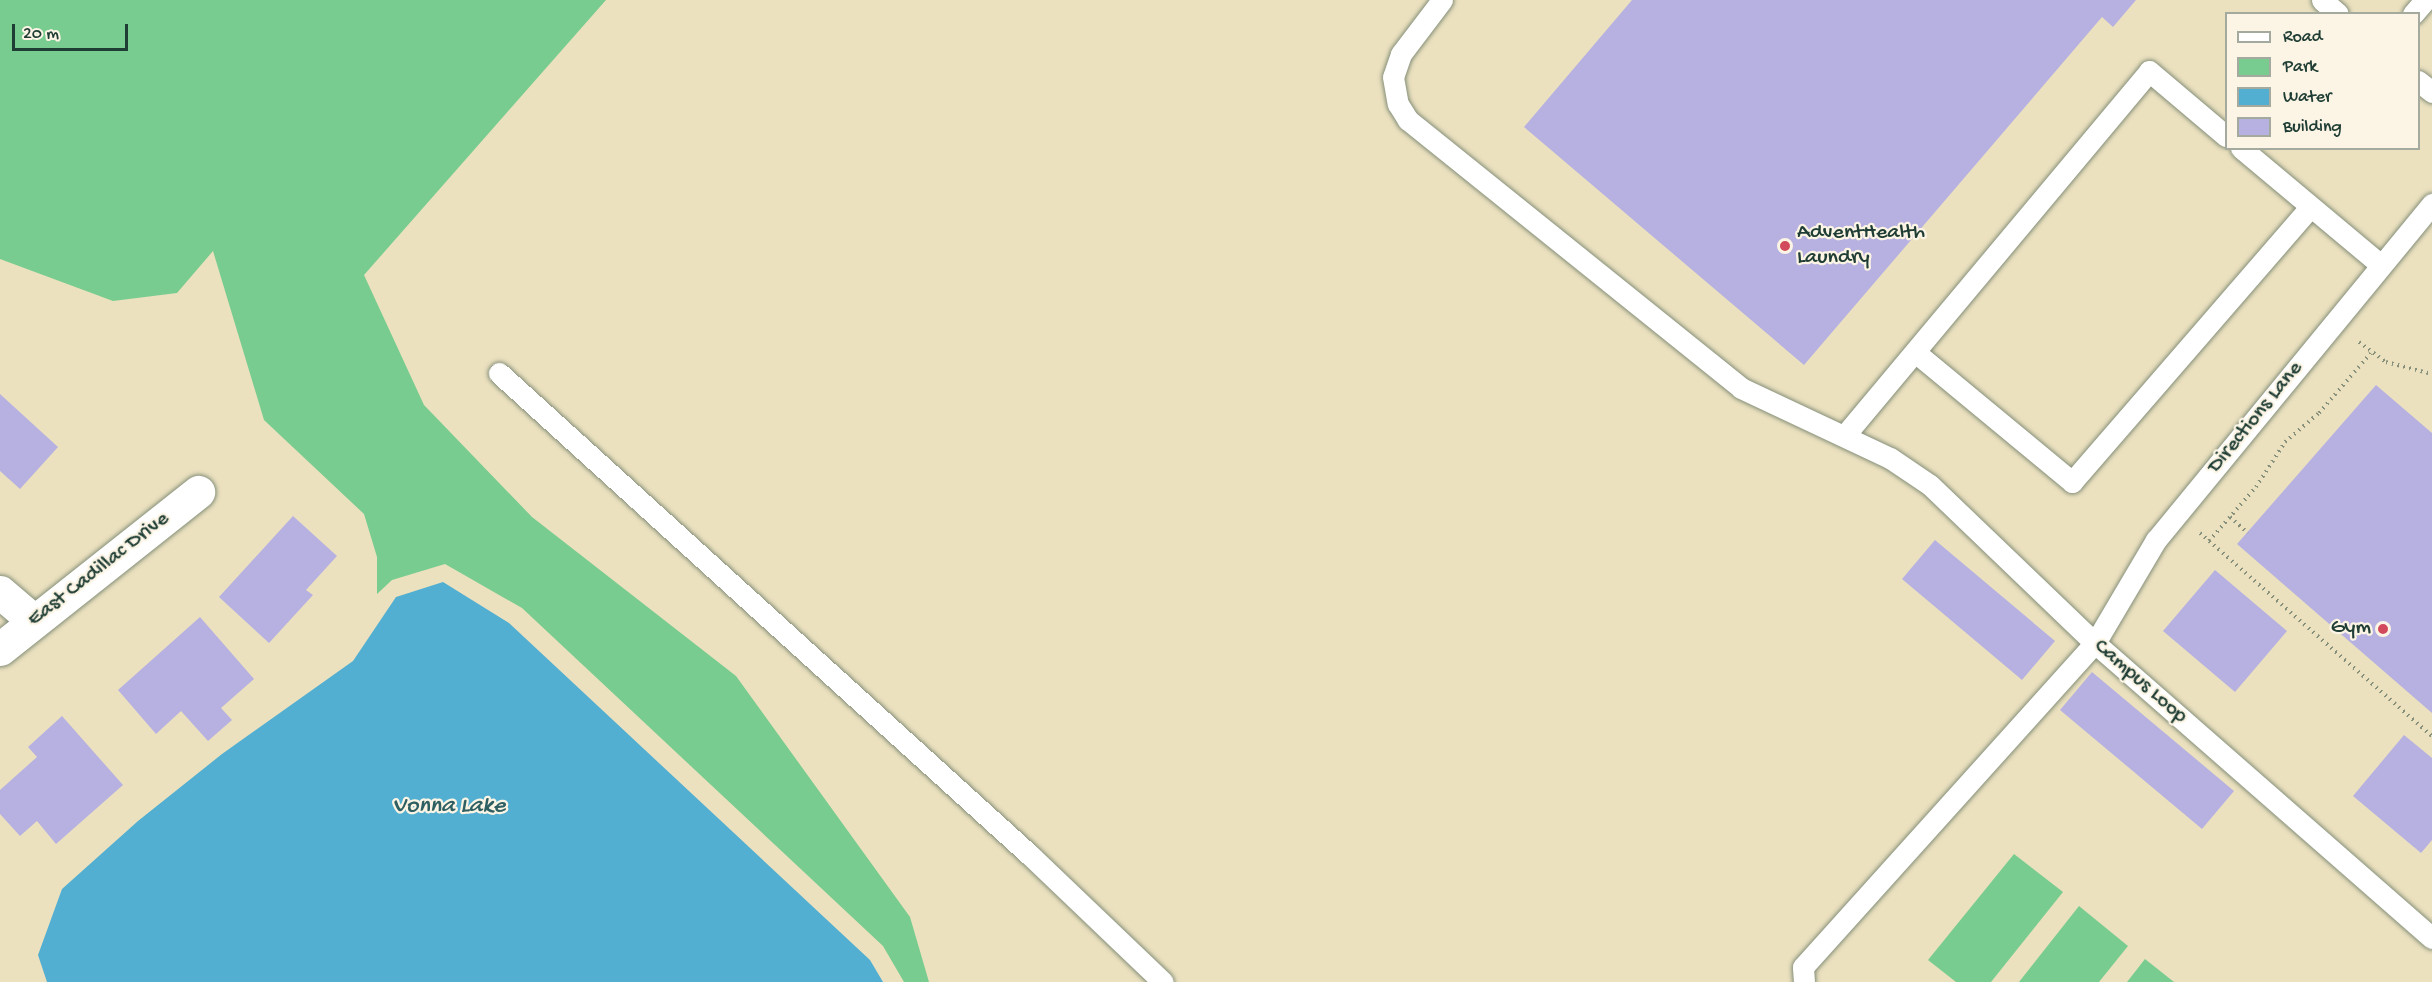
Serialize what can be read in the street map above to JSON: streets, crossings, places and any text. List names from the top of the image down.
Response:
{
  "streets": {
    "street": ["East Cadillac Drive"],
    "lane": ["Directions Lane", "Campus Loop"]
  },
  "crossings": [
    ["Directions Lane", "Campus Loop"]
  ],
  "water": ["Vonna Lake"],
  "places": ["AdventHealth Laundry", "Gym"],
  "legend": [
    "Road",
    "Park",
    "Water",
    "Building"
  ],
  "scale_bar": "20 m"
}
